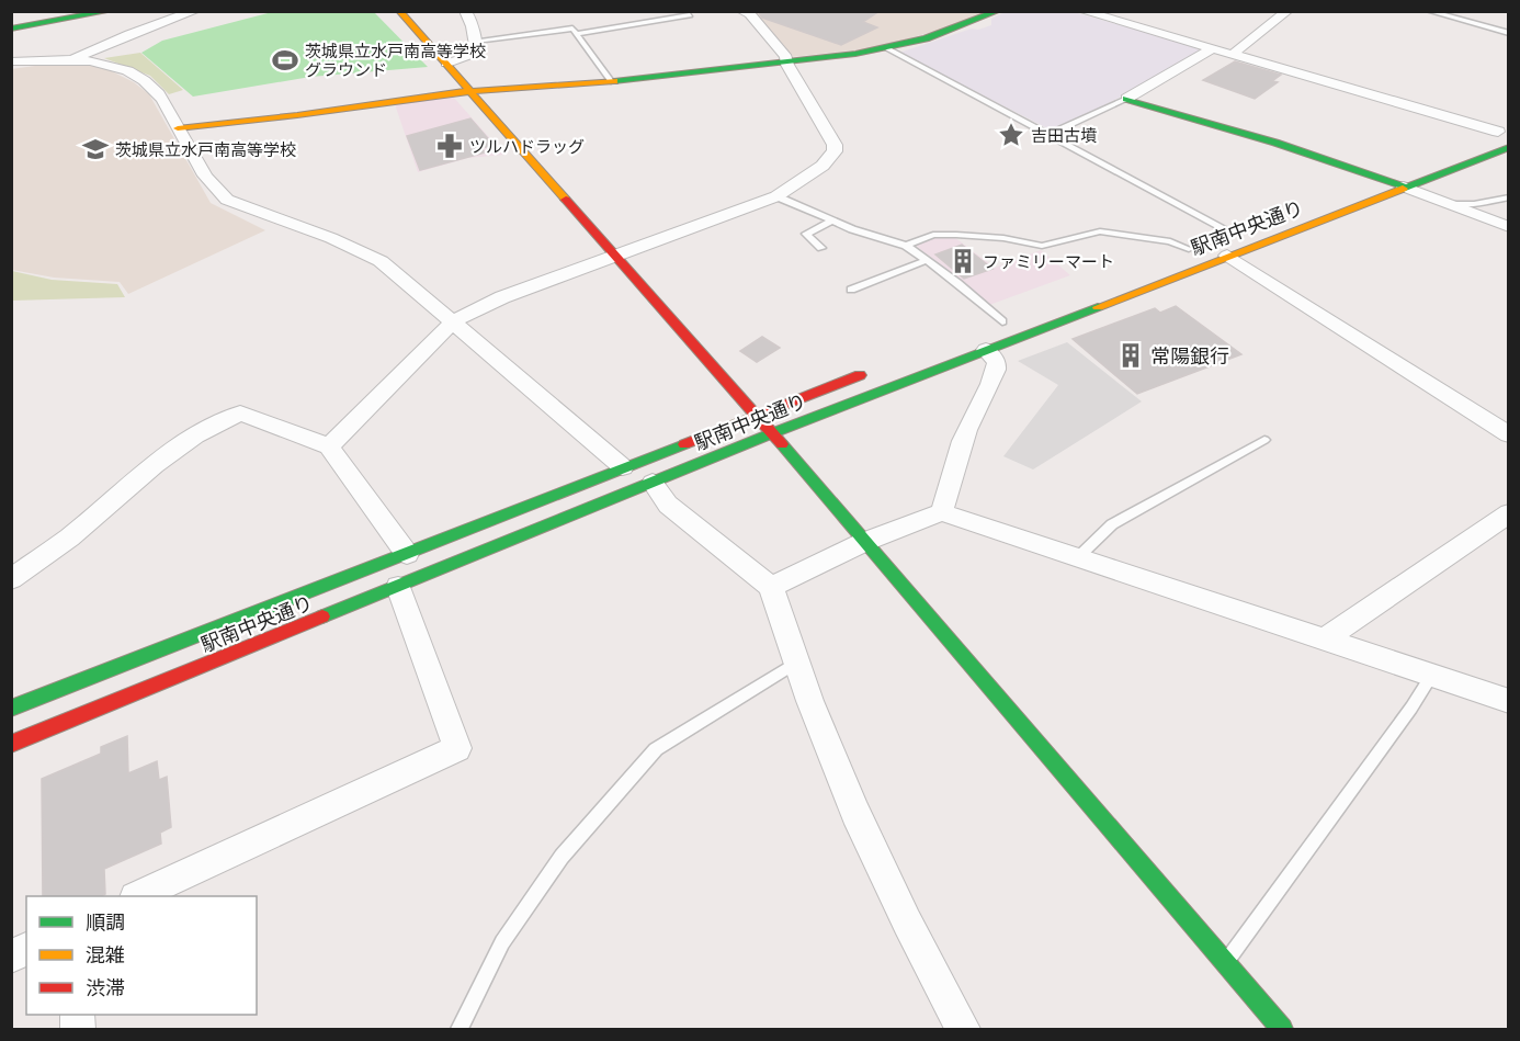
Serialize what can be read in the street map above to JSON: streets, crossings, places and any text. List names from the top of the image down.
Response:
{
  "streets": {
    "street": ["駅南中央通り"]
  },
  "places": {
    "sports": ["茨城県立水戸南高等学校 グラウンド"],
    "place": ["吉田古墳"],
    "pharmacy": ["ツルハドラッグ"],
    "school or university": ["茨城県立水戸南高等学校"],
    "building": ["ファミリーマート", "常陽銀行"]
  },
  "legend": ["順調", "混雑", "渋滞"]
}
